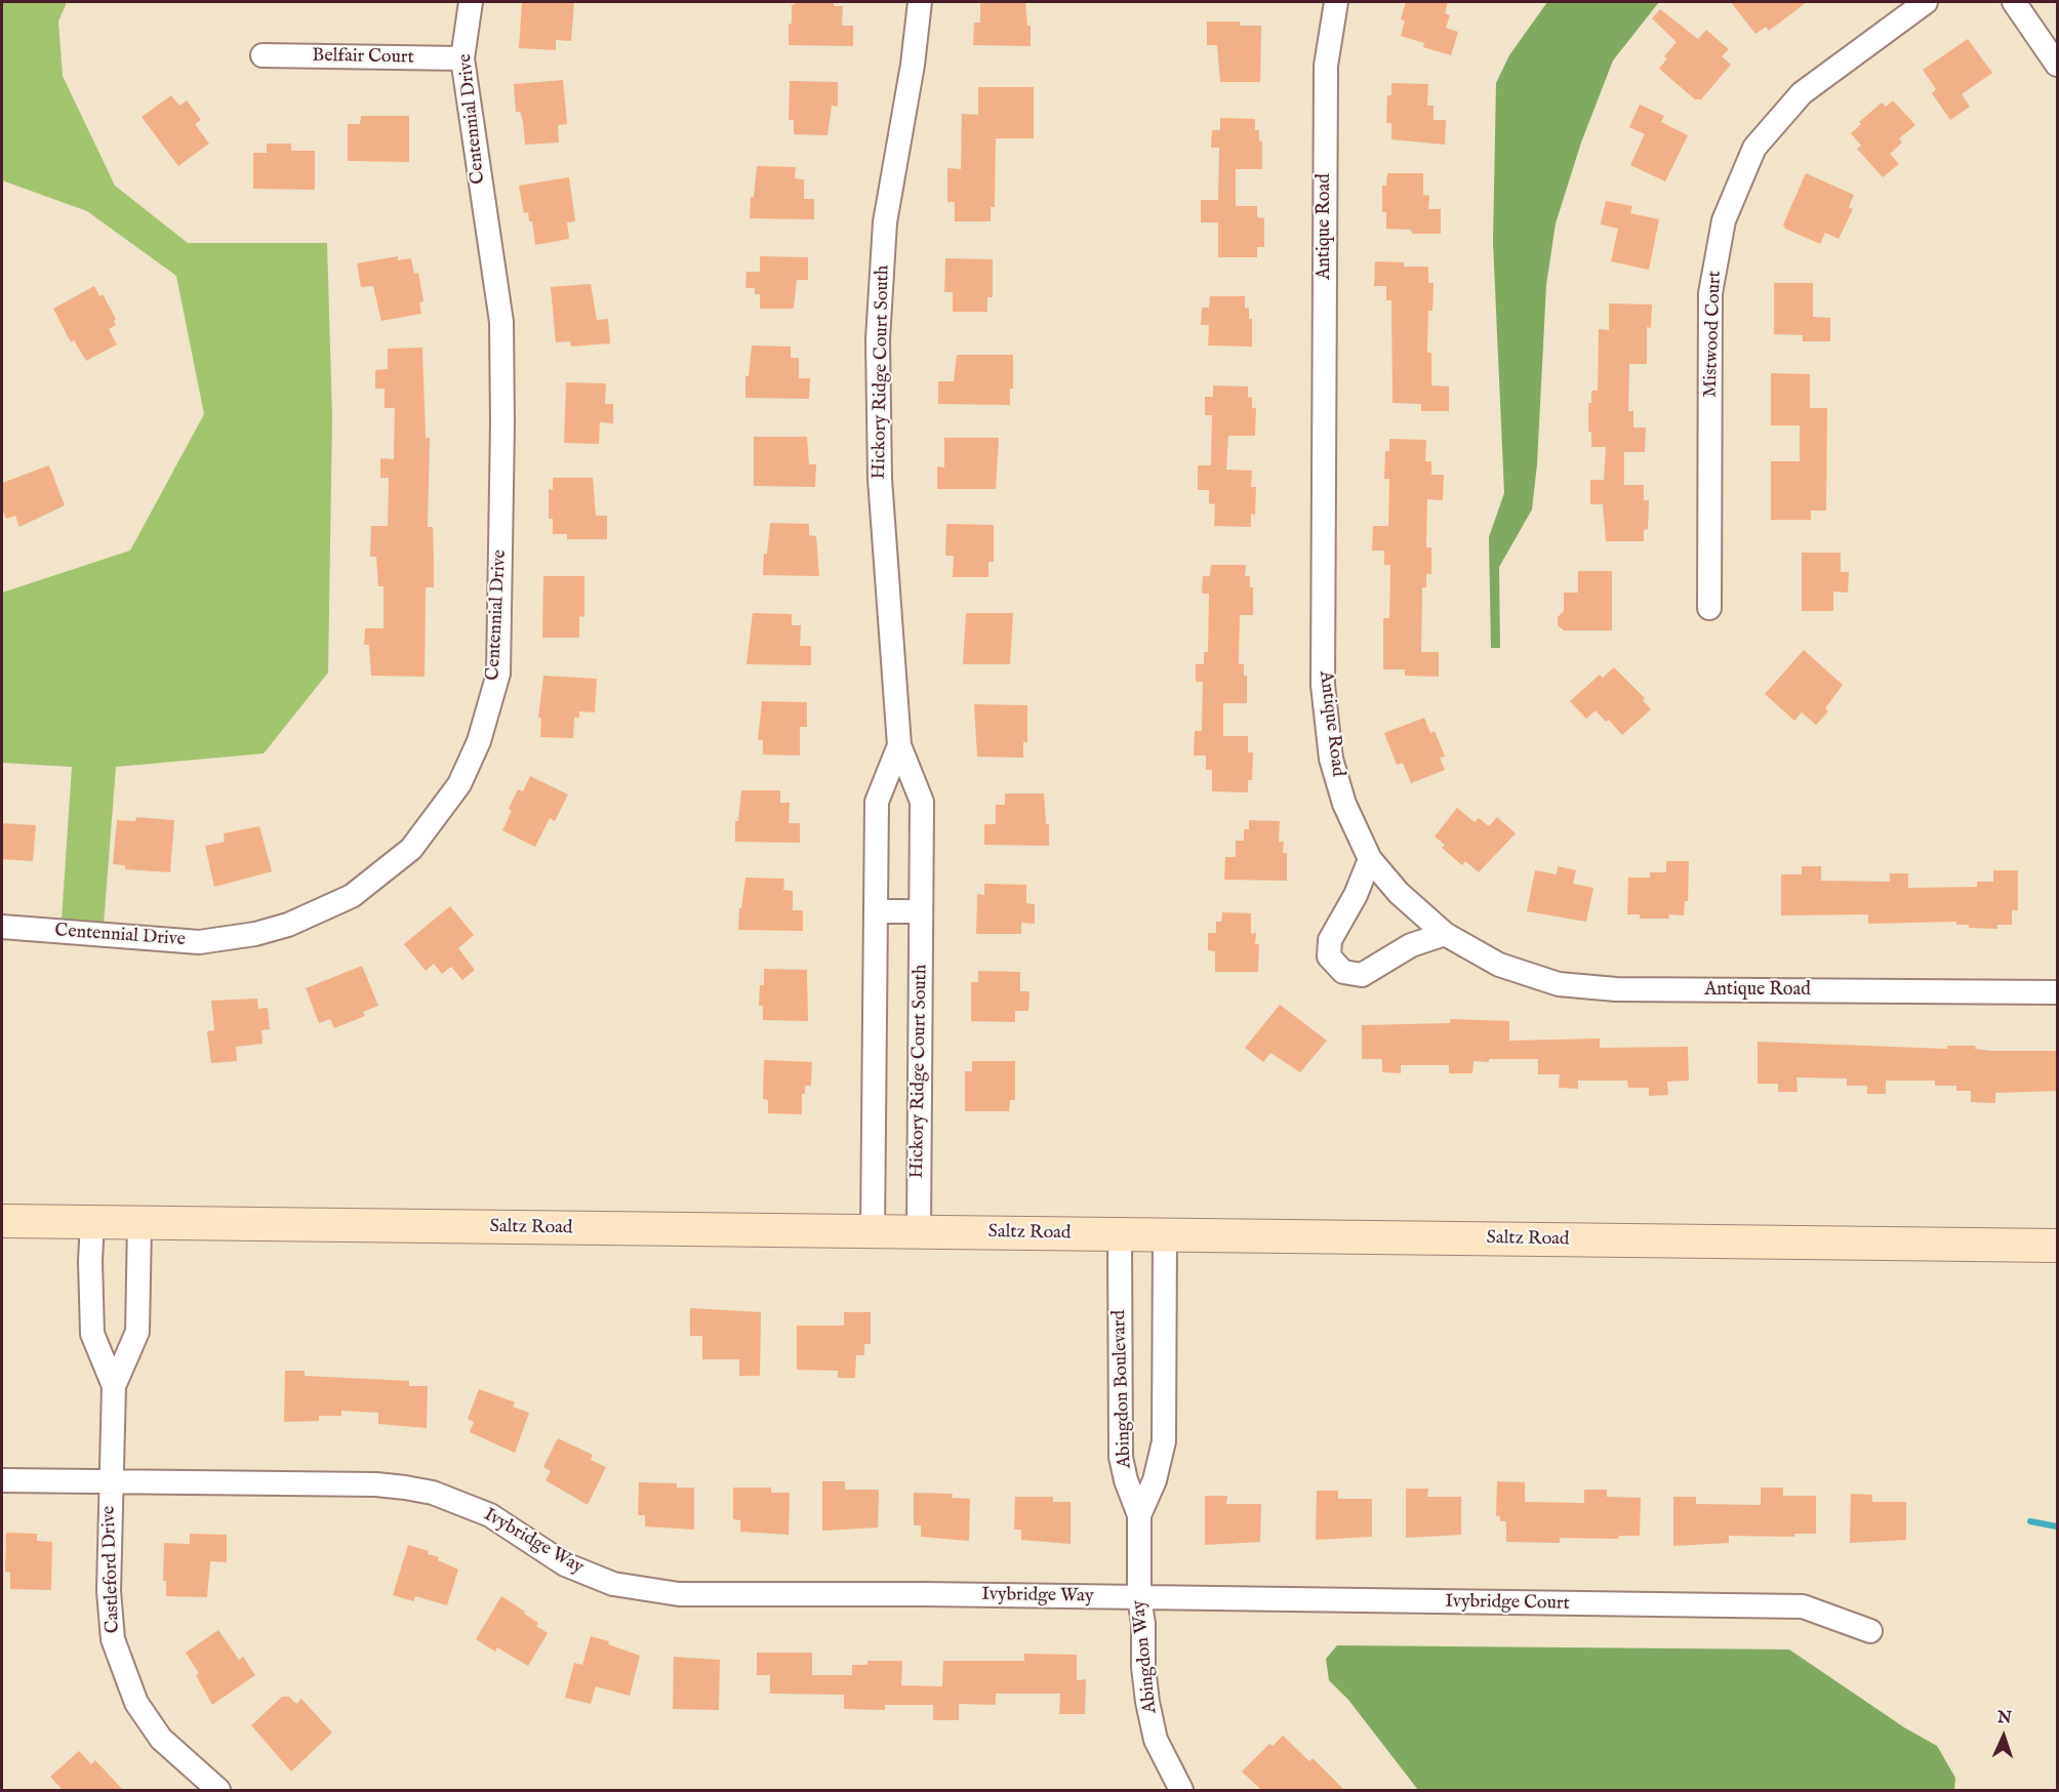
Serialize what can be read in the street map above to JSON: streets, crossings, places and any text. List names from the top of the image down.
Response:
{
  "streets": {
    "street": [
      "Belfair Court",
      "Centennial Drive",
      "Antique Road",
      "Mistwood Court",
      "Hickory Ridge Court South",
      "Saltz Road",
      "Abingdon Boulevard",
      "Ivybridge Way",
      "Castleford Drive",
      "Ivybridge Court",
      "Abingdon Way"
    ]
  },
  "crossings": [
    ["Belfair Court", "Centennial Drive"],
    ["Hickory Ridge Court South", "Saltz Road"],
    ["Saltz Road", "Abingdon Boulevard"],
    ["Saltz Road", "Castleford Drive"],
    ["Abingdon Boulevard", "Abingdon Way"],
    ["Ivybridge Way", "Castleford Drive"],
    ["Ivybridge Way", "Ivybridge Court"],
    ["Ivybridge Way", "Abingdon Way"],
    ["Ivybridge Court", "Abingdon Way"]
  ],
  "north": "top"
}
